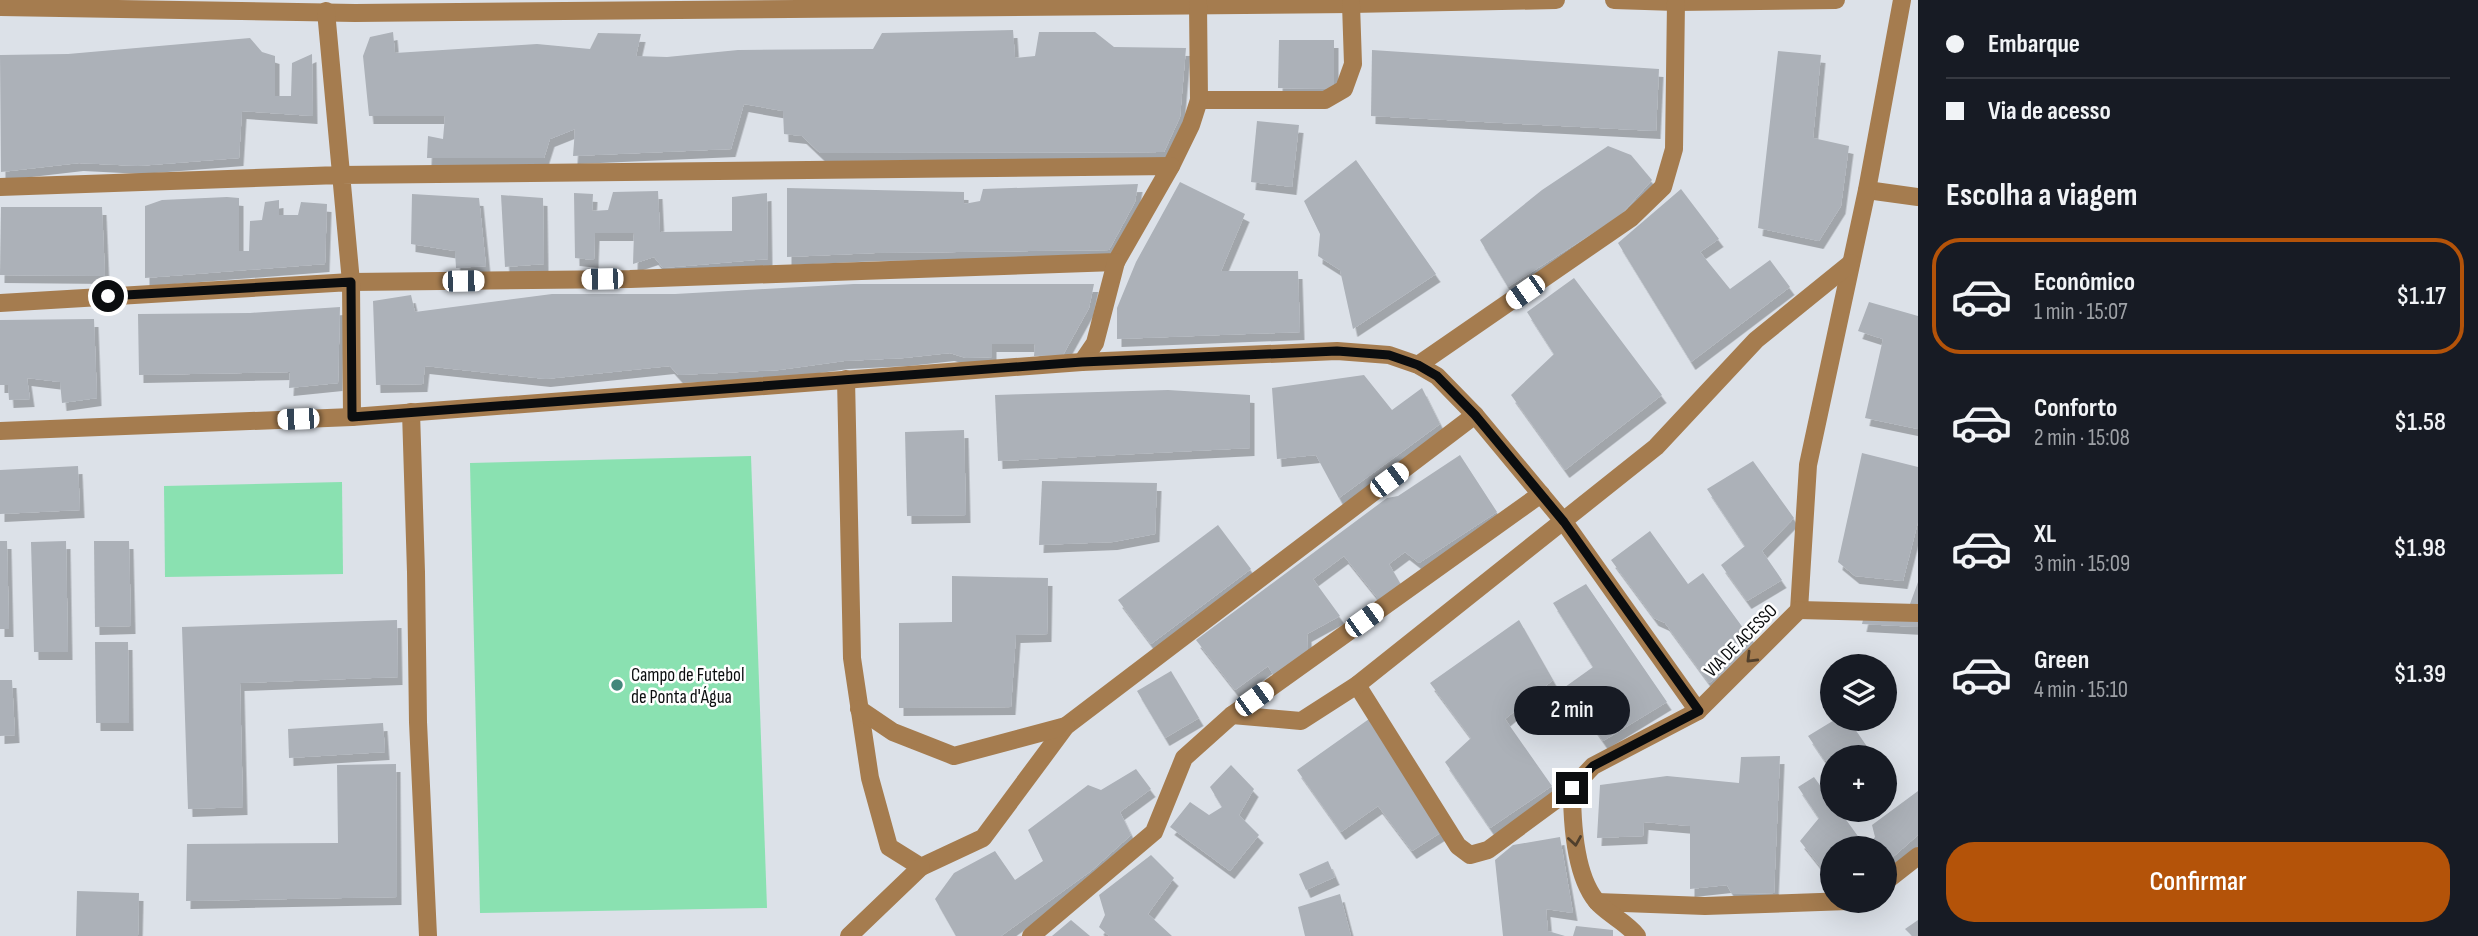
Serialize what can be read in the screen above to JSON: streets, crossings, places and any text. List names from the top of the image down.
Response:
{
  "streets": {
    "street": ["VIA DE ACESSO"]
  },
  "places": ["Campo de Futebol de Ponta d'Água"],
  "page": {
    "banner": ["Embarque", "Via de acesso"],
    "heading": "Escolha a viagem",
    "list": [
      {
        "name": "Econômico",
        "note": "1 min · 15:07",
        "value": "$1.17"
      },
      {
        "name": "Conforto",
        "note": "2 min · 15:08",
        "value": "$1.58"
      },
      {
        "name": "XL",
        "note": "3 min · 15:09",
        "value": "$1.98"
      },
      {
        "name": "Green",
        "note": "4 min · 15:10",
        "value": "$1.39"
      }
    ],
    "map_buttons": ["+", "−"],
    "bubble": "2 min",
    "buttons": "Confirmar"
  }
}
